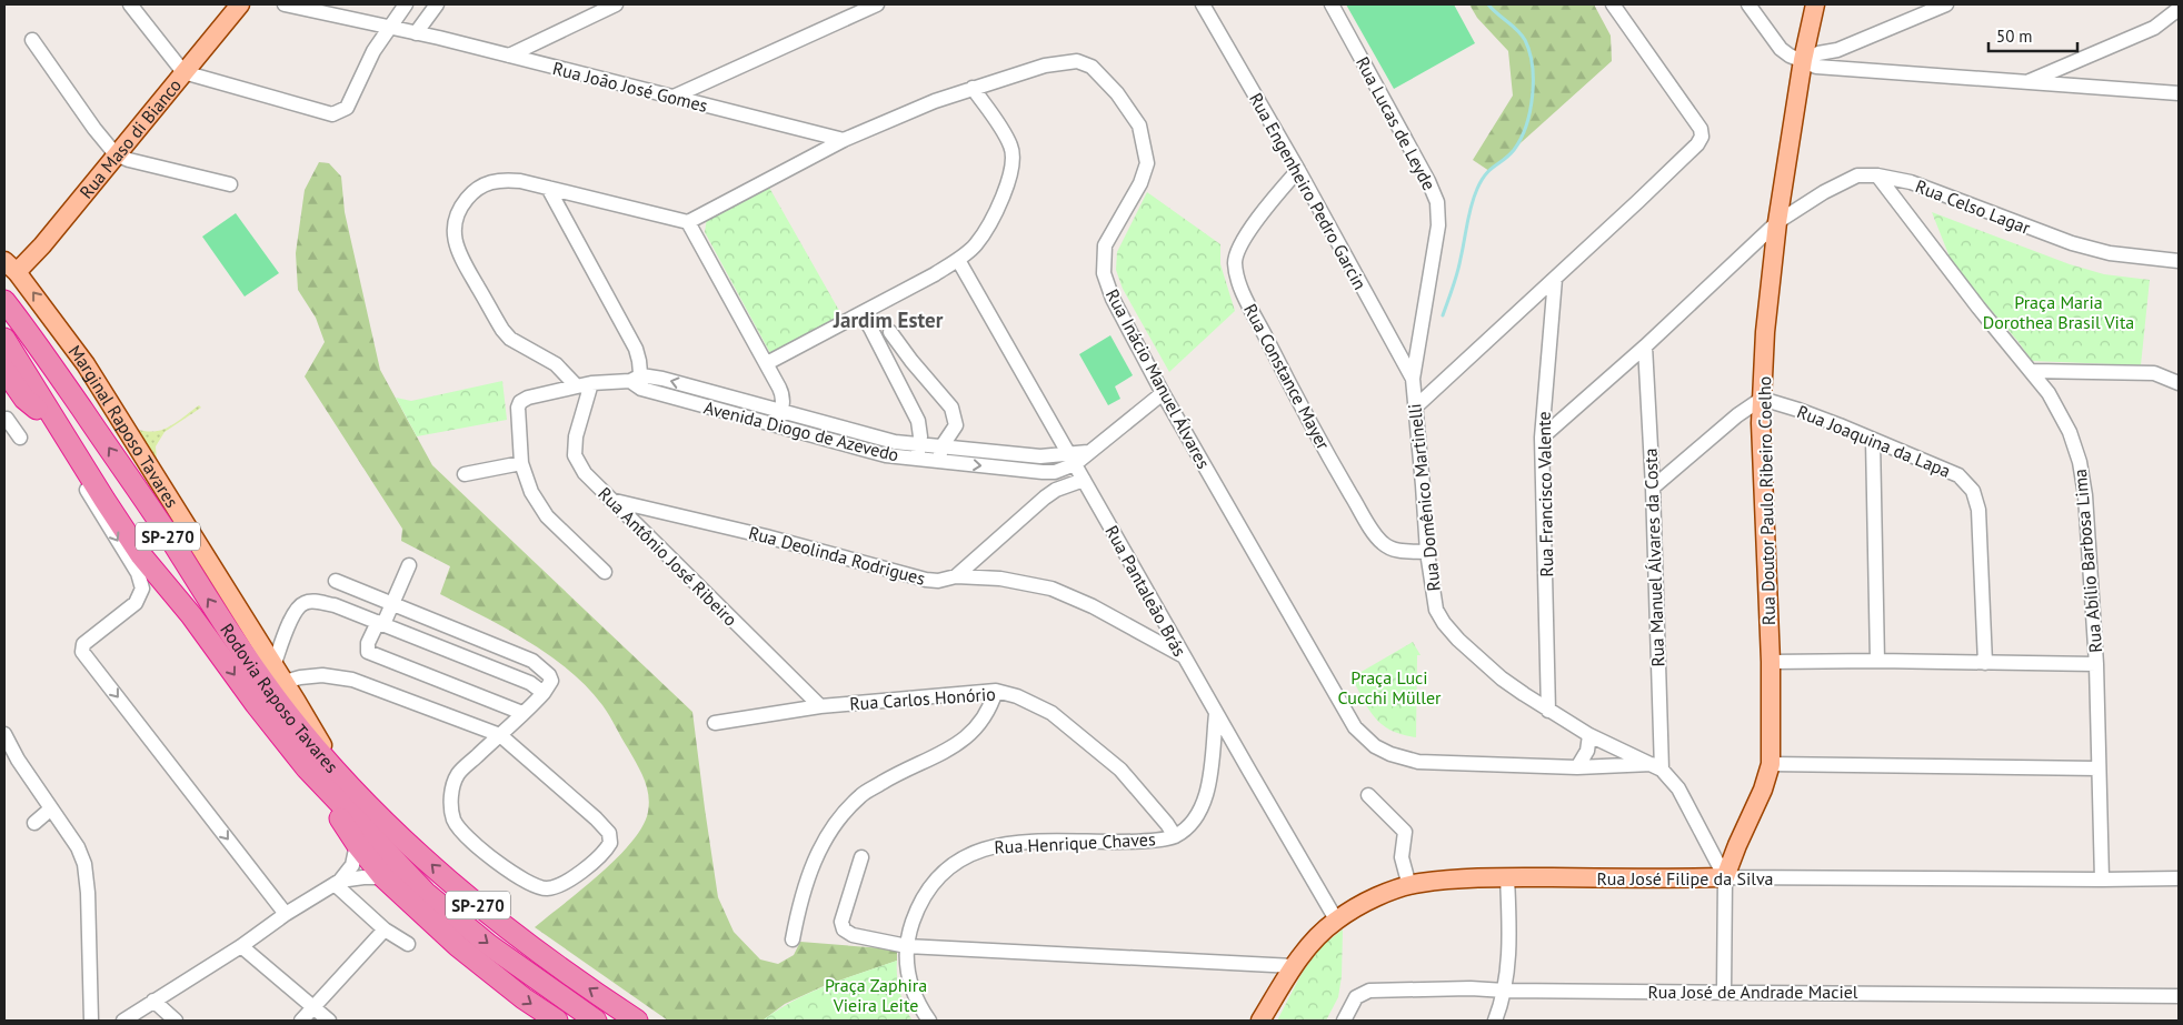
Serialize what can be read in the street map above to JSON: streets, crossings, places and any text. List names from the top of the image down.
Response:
{
  "streets": {
    "highway": ["SP-270", "Rodovia Raposo Tavares"],
    "main road": [
      "Rua Maso di Bianco",
      "Marginal Raposo Tavares",
      "Rua Doutor Paulo Ribeiro Coelho",
      "Rua José Filipe da Silva"
    ],
    "street": [
      "Rua João José Gomes",
      "Rua Lucas de Leyde",
      "Rua Engenheiro Pedro Garcin",
      "Rua Celso Lagar",
      "Rua Constance Mayer",
      "Rua Inácio Manuel Álvares",
      "Avenida Diogo de Azevedo",
      "Rua Joaquina da Lapa",
      "Rua Francisco Valente",
      "Rua Domênico Martinelli",
      "Rua Deolinda Rodrigues",
      "Rua Antônio José Ribeiro",
      "Rua Manuel Álvares da Costa",
      "Rua Abílio Barbosa Lima",
      "Rua Pantaleão Brás",
      "Rua Carlos Honório",
      "Rua Henrique Chaves",
      "Rua José de Andrade Maciel"
    ]
  },
  "crossings": [
    ["Rua João José Gomes", "Rua Inácio Manuel Álvares"],
    ["Rua Lucas de Leyde", "Rua Engenheiro Pedro Garcin"],
    ["Rua Lucas de Leyde", "Rua Domênico Martinelli"],
    ["Rua Maso di Bianco", "Marginal Raposo Tavares"],
    ["Rua Engenheiro Pedro Garcin", "Rua Constance Mayer"],
    ["Rua Engenheiro Pedro Garcin", "Rua Domênico Martinelli"],
    ["Rua Celso Lagar", "Rua Francisco Valente"],
    ["Rua Celso Lagar", "Rua Doutor Paulo Ribeiro Coelho"],
    ["Rua Celso Lagar", "Rua Manuel Álvares da Costa"],
    ["Rua Celso Lagar", "Rua Abílio Barbosa Lima"],
    ["Rua Constance Mayer", "Rua Domênico Martinelli"],
    ["Rua Inácio Manuel Álvares", "Rua Domênico Martinelli"],
    ["Rua Inácio Manuel Álvares", "Rua Manuel Álvares da Costa"],
    ["Marginal Raposo Tavares", "Rodovia Raposo Tavares"],
    ["Avenida Diogo de Azevedo", "Rua Antônio José Ribeiro"],
    ["Avenida Diogo de Azevedo", "Rua Pantaleão Brás"],
    ["Rua Joaquina da Lapa", "Rua Doutor Paulo Ribeiro Coelho"],
    ["Rua Francisco Valente", "Rua Domênico Martinelli"],
    ["Rua Domênico Martinelli", "Rua Doutor Paulo Ribeiro Coelho"],
    ["Rua Domênico Martinelli", "Rua Manuel Álvares da Costa"],
    ["Rua Domênico Martinelli", "Rua José Filipe da Silva"],
    ["Rua Doutor Paulo Ribeiro Coelho", "Rua José Filipe da Silva"],
    ["Rua Doutor Paulo Ribeiro Coelho", "Rua José de Andrade Maciel"],
    ["Rua Deolinda Rodrigues", "Rua Antônio José Ribeiro"],
    ["Rua Deolinda Rodrigues", "Rua Pantaleão Brás"],
    ["Rua Antônio José Ribeiro", "Rua Carlos Honório"],
    ["Rua Abílio Barbosa Lima", "Rua José Filipe da Silva"],
    ["Rua Pantaleão Brás", "Rua Henrique Chaves"],
    ["Rua Pantaleão Brás", "Rua José Filipe da Silva"],
    ["Rua Carlos Honório", "Rua Henrique Chaves"]
  ],
  "one_way": ["Marginal Raposo Tavares"],
  "districts": ["Jardim Ester"],
  "parks": ["Praça Maria Dorothea Brasil Vita", "Praça Luci Cucchi Müller", "Praça Zaphira Vieira Leite"],
  "scale_bar": "50 m"
}
